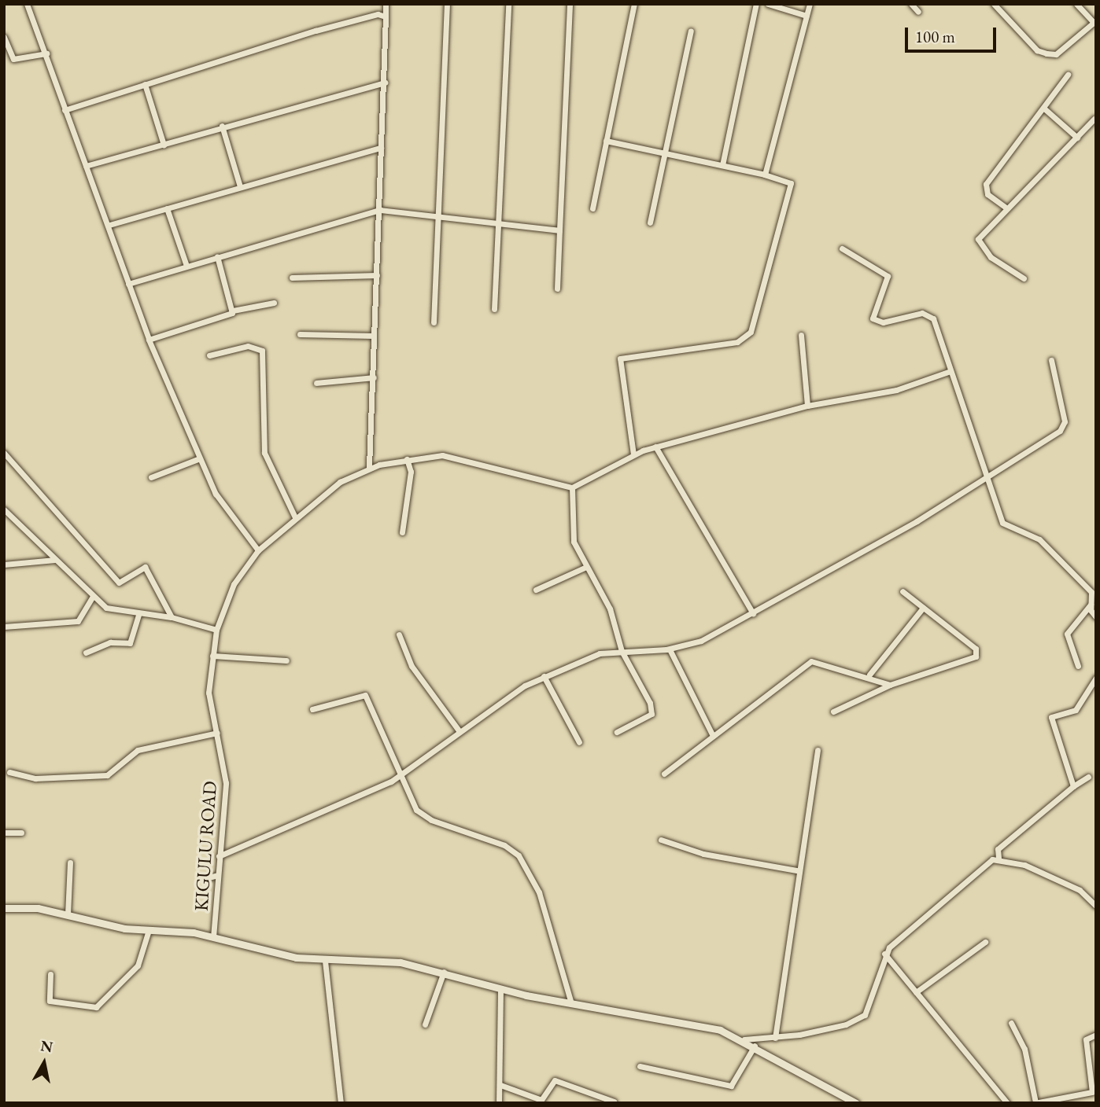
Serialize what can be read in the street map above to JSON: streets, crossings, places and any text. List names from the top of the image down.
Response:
{
  "streets": {
    "street": ["KIGULU ROAD"]
  },
  "scale_bar": "100 m",
  "north": "top"
}
